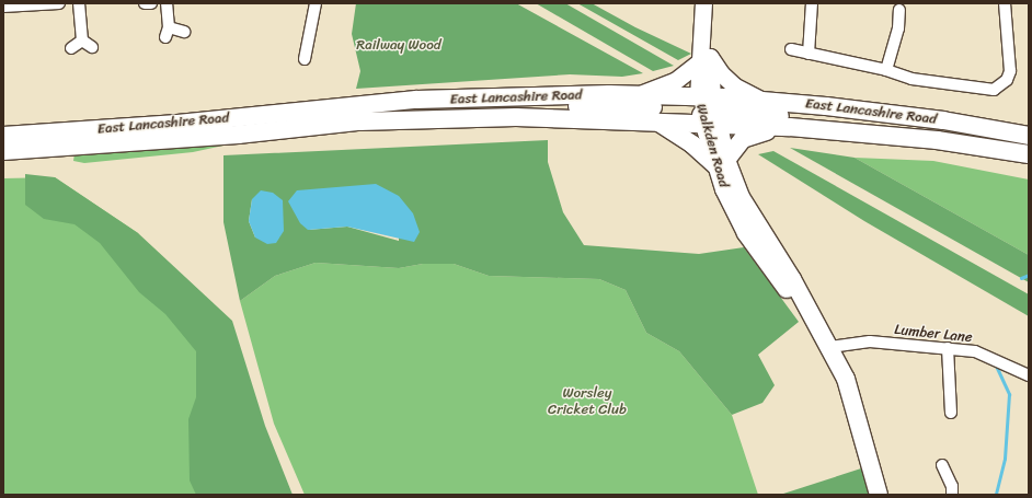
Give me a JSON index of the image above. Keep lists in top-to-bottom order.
{
  "streets": {
    "highway": ["East Lancashire Road", "Walkden Road"],
    "street": ["Lumber Lane"]
  },
  "crossings": [
    ["East Lancashire Road", "Walkden Road"],
    ["Walkden Road", "Lumber Lane"]
  ],
  "parks": ["Railway Wood", "Worsley Cricket Club"]
}
